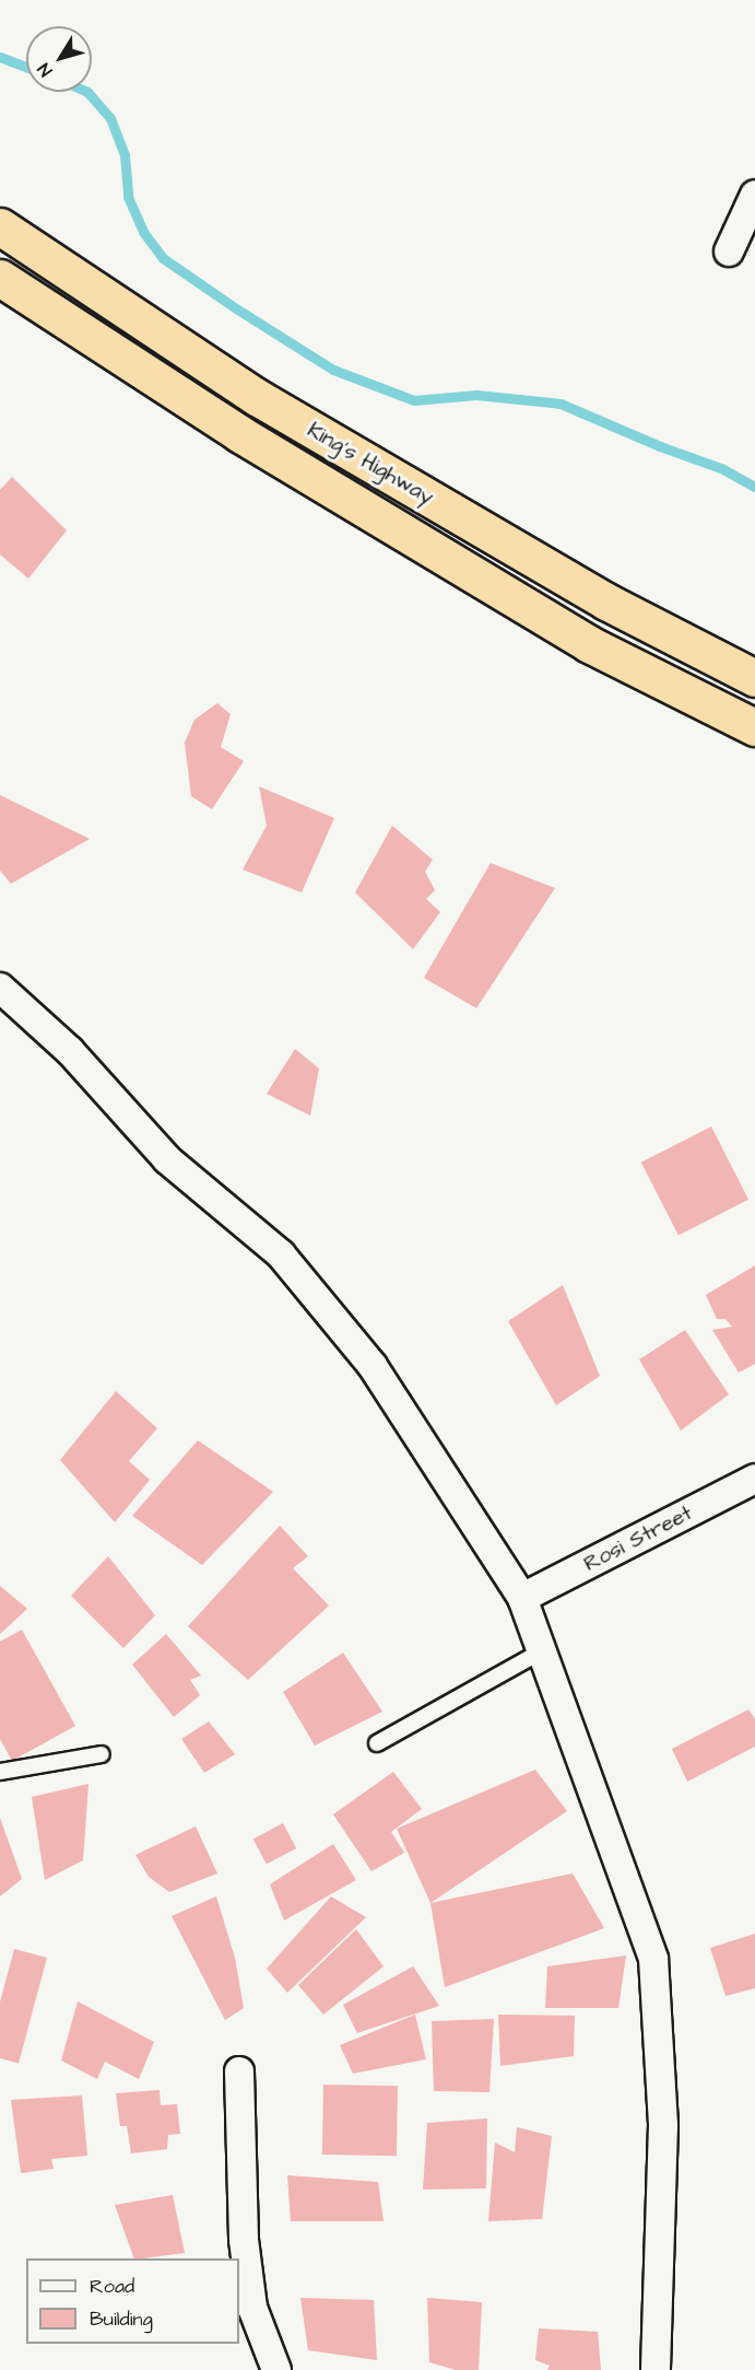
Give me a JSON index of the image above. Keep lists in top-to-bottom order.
{
  "streets": {
    "highway": ["King's Highway"],
    "street": ["Rosi Street"]
  },
  "legend": ["Road", "Building"],
  "north": "bottom left"
}
